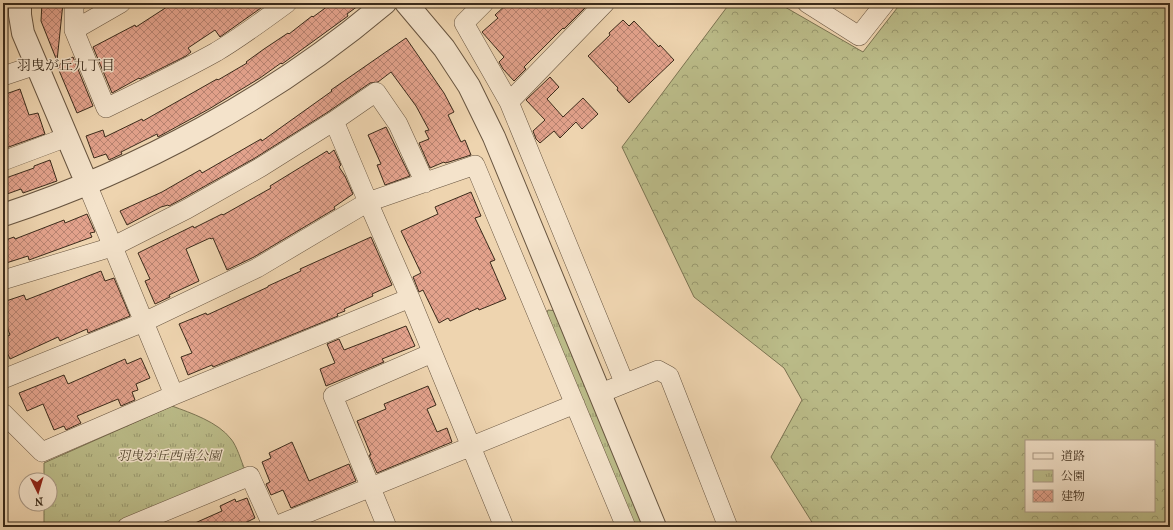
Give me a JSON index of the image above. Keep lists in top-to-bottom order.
{
  "districts": ["羽曳が丘九丁目"],
  "parks": ["羽曳が丘西南公園"],
  "legend": ["道路", "公園", "建物"],
  "north": "bottom"
}
